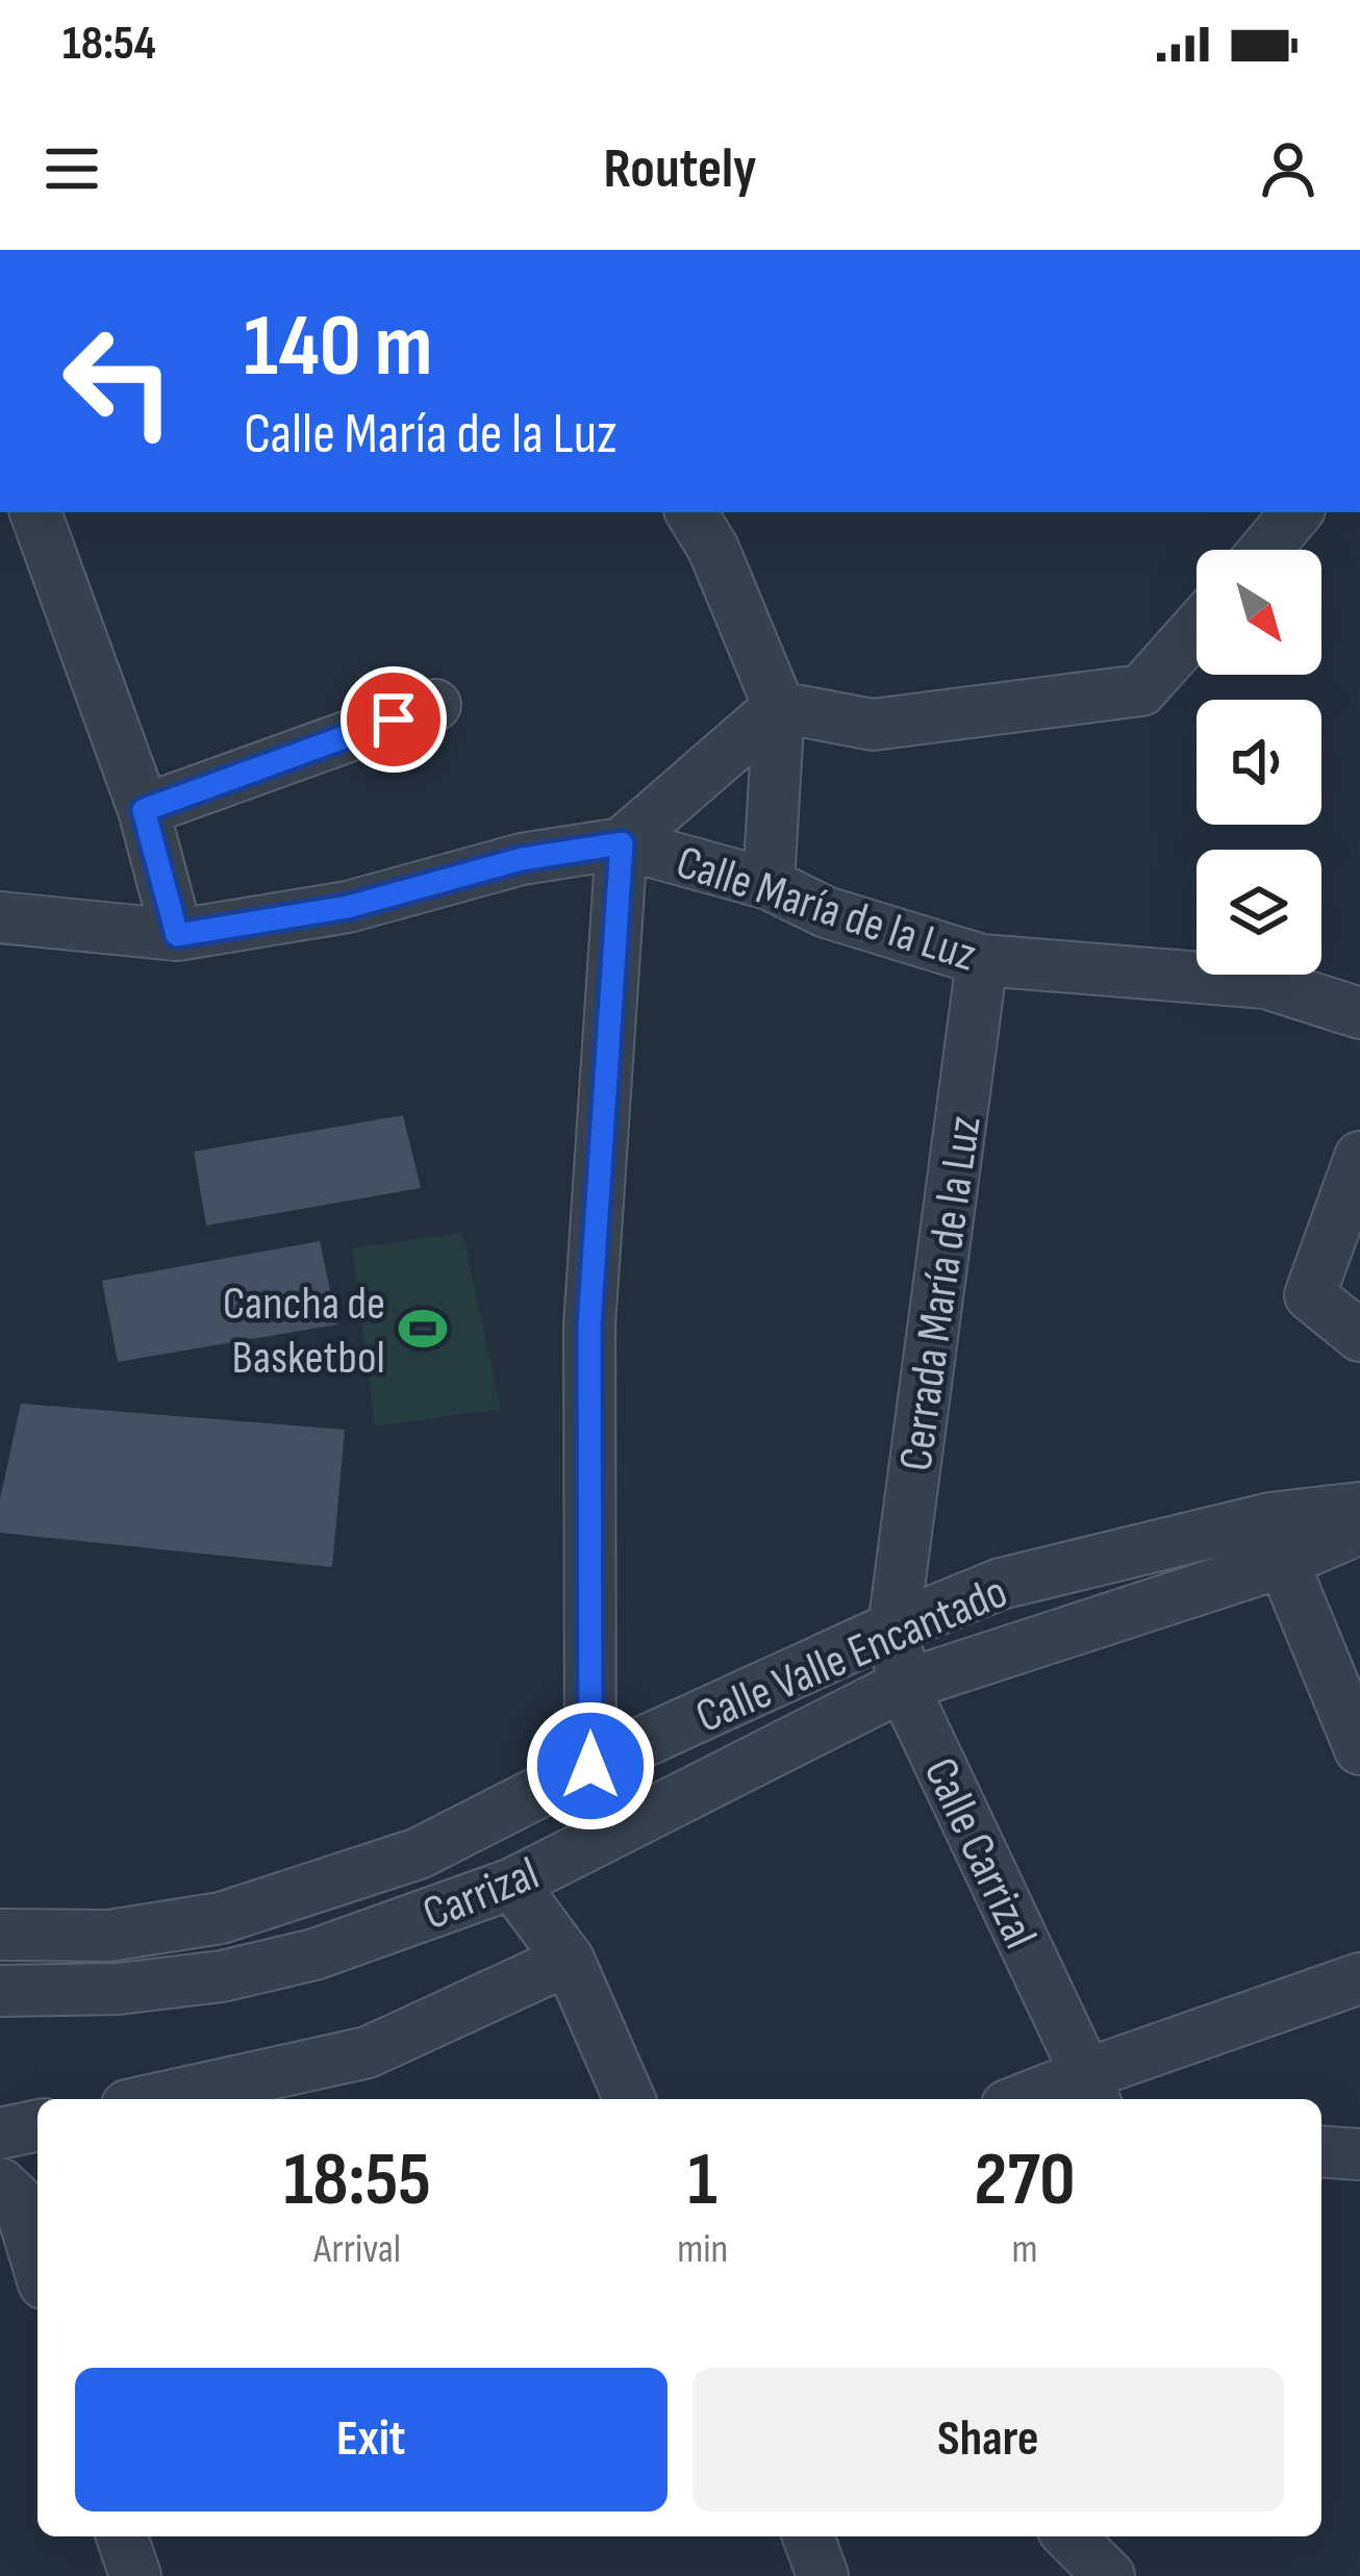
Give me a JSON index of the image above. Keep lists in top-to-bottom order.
{
  "streets": {
    "street": [
      "Calle María de la Luz",
      "Cerrada María de la Luz",
      "Calle Valle Encantado",
      "Calle Carrizal",
      "Carrizal"
    ]
  },
  "crossings": [
    ["Calle María de la Luz", "Cerrada María de la Luz"],
    ["Cerrada María de la Luz", "Calle Valle Encantado"],
    ["Cerrada María de la Luz", "Calle Carrizal"],
    ["Calle Valle Encantado", "Calle Carrizal"],
    ["Calle Valle Encantado", "Carrizal"],
    ["Calle Carrizal", "Carrizal"]
  ],
  "places": {
    "sports": ["Cancha de Basketbol"]
  },
  "north": "bottom right",
  "page": {
    "status": "18:54",
    "header": "Routely",
    "turn": ["140 m", "Calle María de la Luz"],
    "eta": [
      "18:55",
      "Arrival",
      "1",
      "min",
      "270",
      "m"
    ],
    "buttons": ["Exit", "Share"]
  }
}
